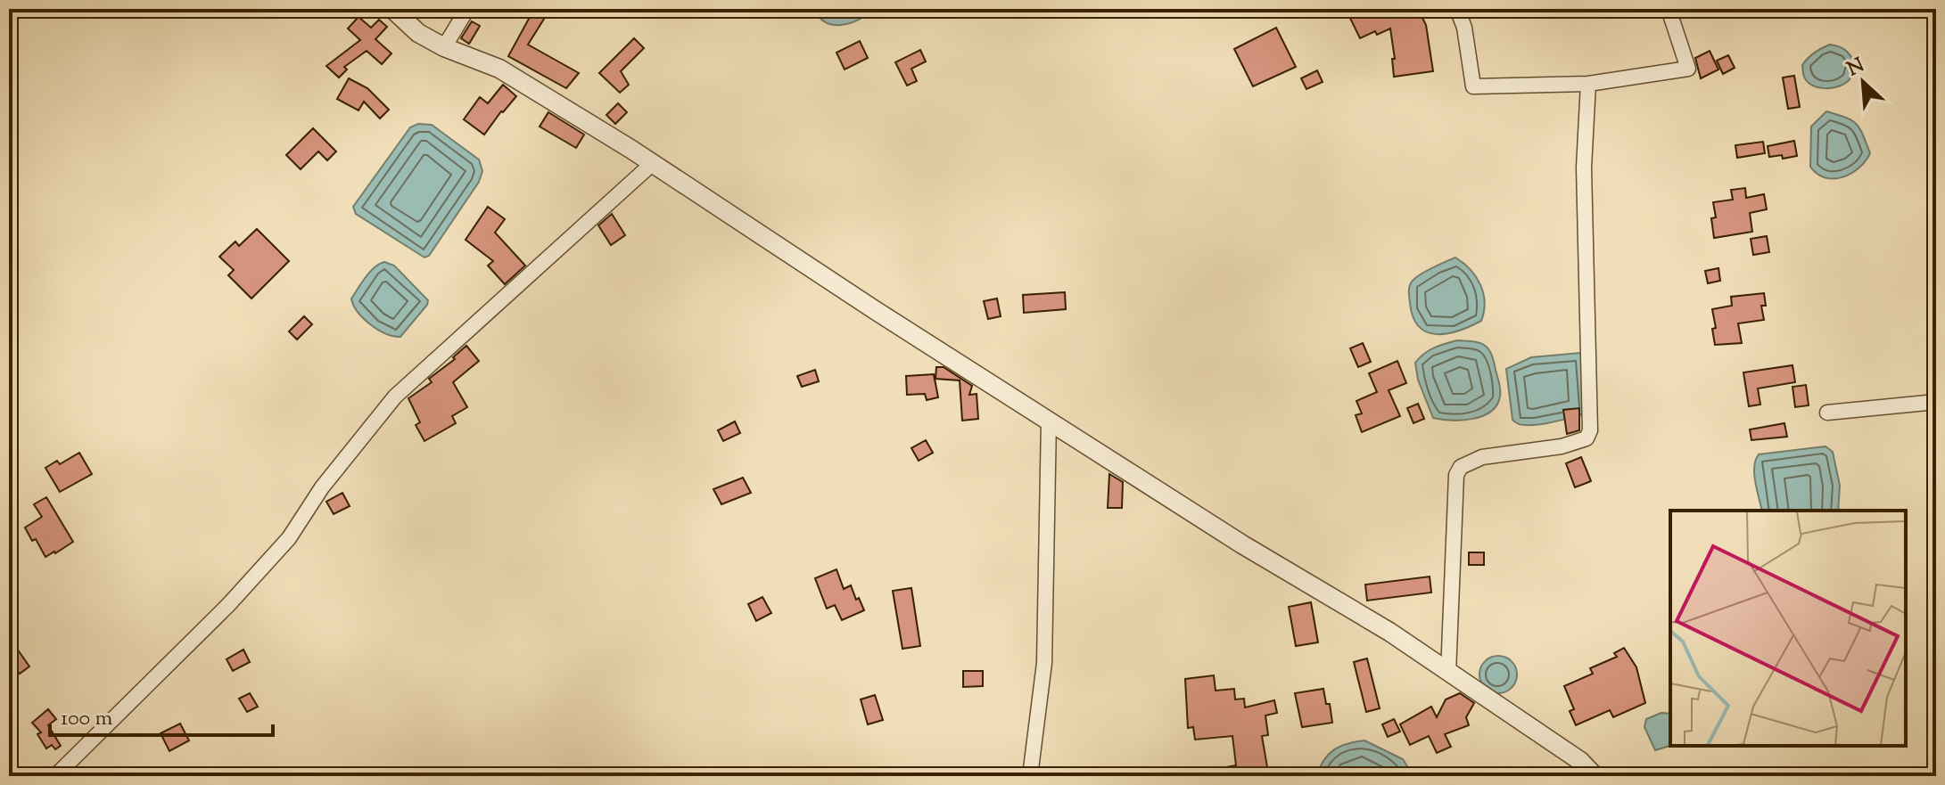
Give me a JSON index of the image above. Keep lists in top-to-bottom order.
{
  "scale_bar": "100 m",
  "north": "top left"
}
